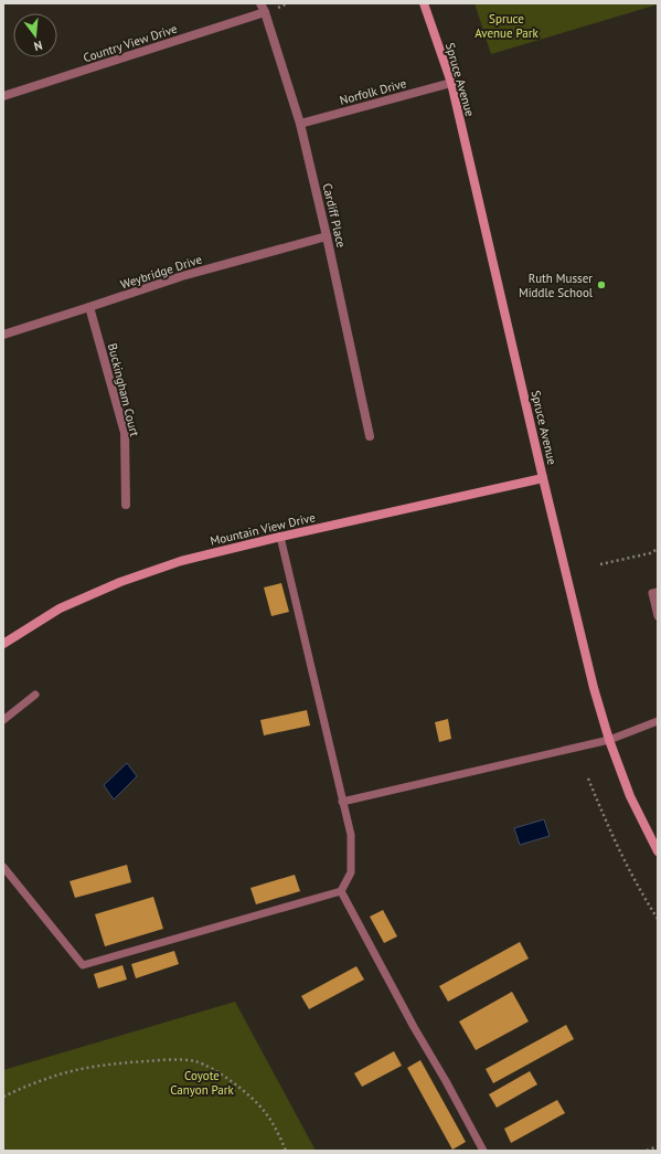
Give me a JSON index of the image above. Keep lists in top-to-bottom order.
{
  "streets": {
    "street": [
      "Country View Drive",
      "Spruce Avenue",
      "Norfolk Drive",
      "Cardiff Place",
      "Weybridge Drive",
      "Buckingham Court",
      "Mountain View Drive"
    ]
  },
  "crossings": [
    ["Country View Drive", "Cardiff Place"],
    ["Spruce Avenue", "Norfolk Drive"],
    ["Spruce Avenue", "Mountain View Drive"],
    ["Norfolk Drive", "Cardiff Place"],
    ["Cardiff Place", "Weybridge Drive"],
    ["Weybridge Drive", "Buckingham Court"]
  ],
  "parks": ["Spruce Avenue Park", "Coyote Canyon Park"],
  "places": ["Ruth Musser Middle School"],
  "north": "bottom"
}
